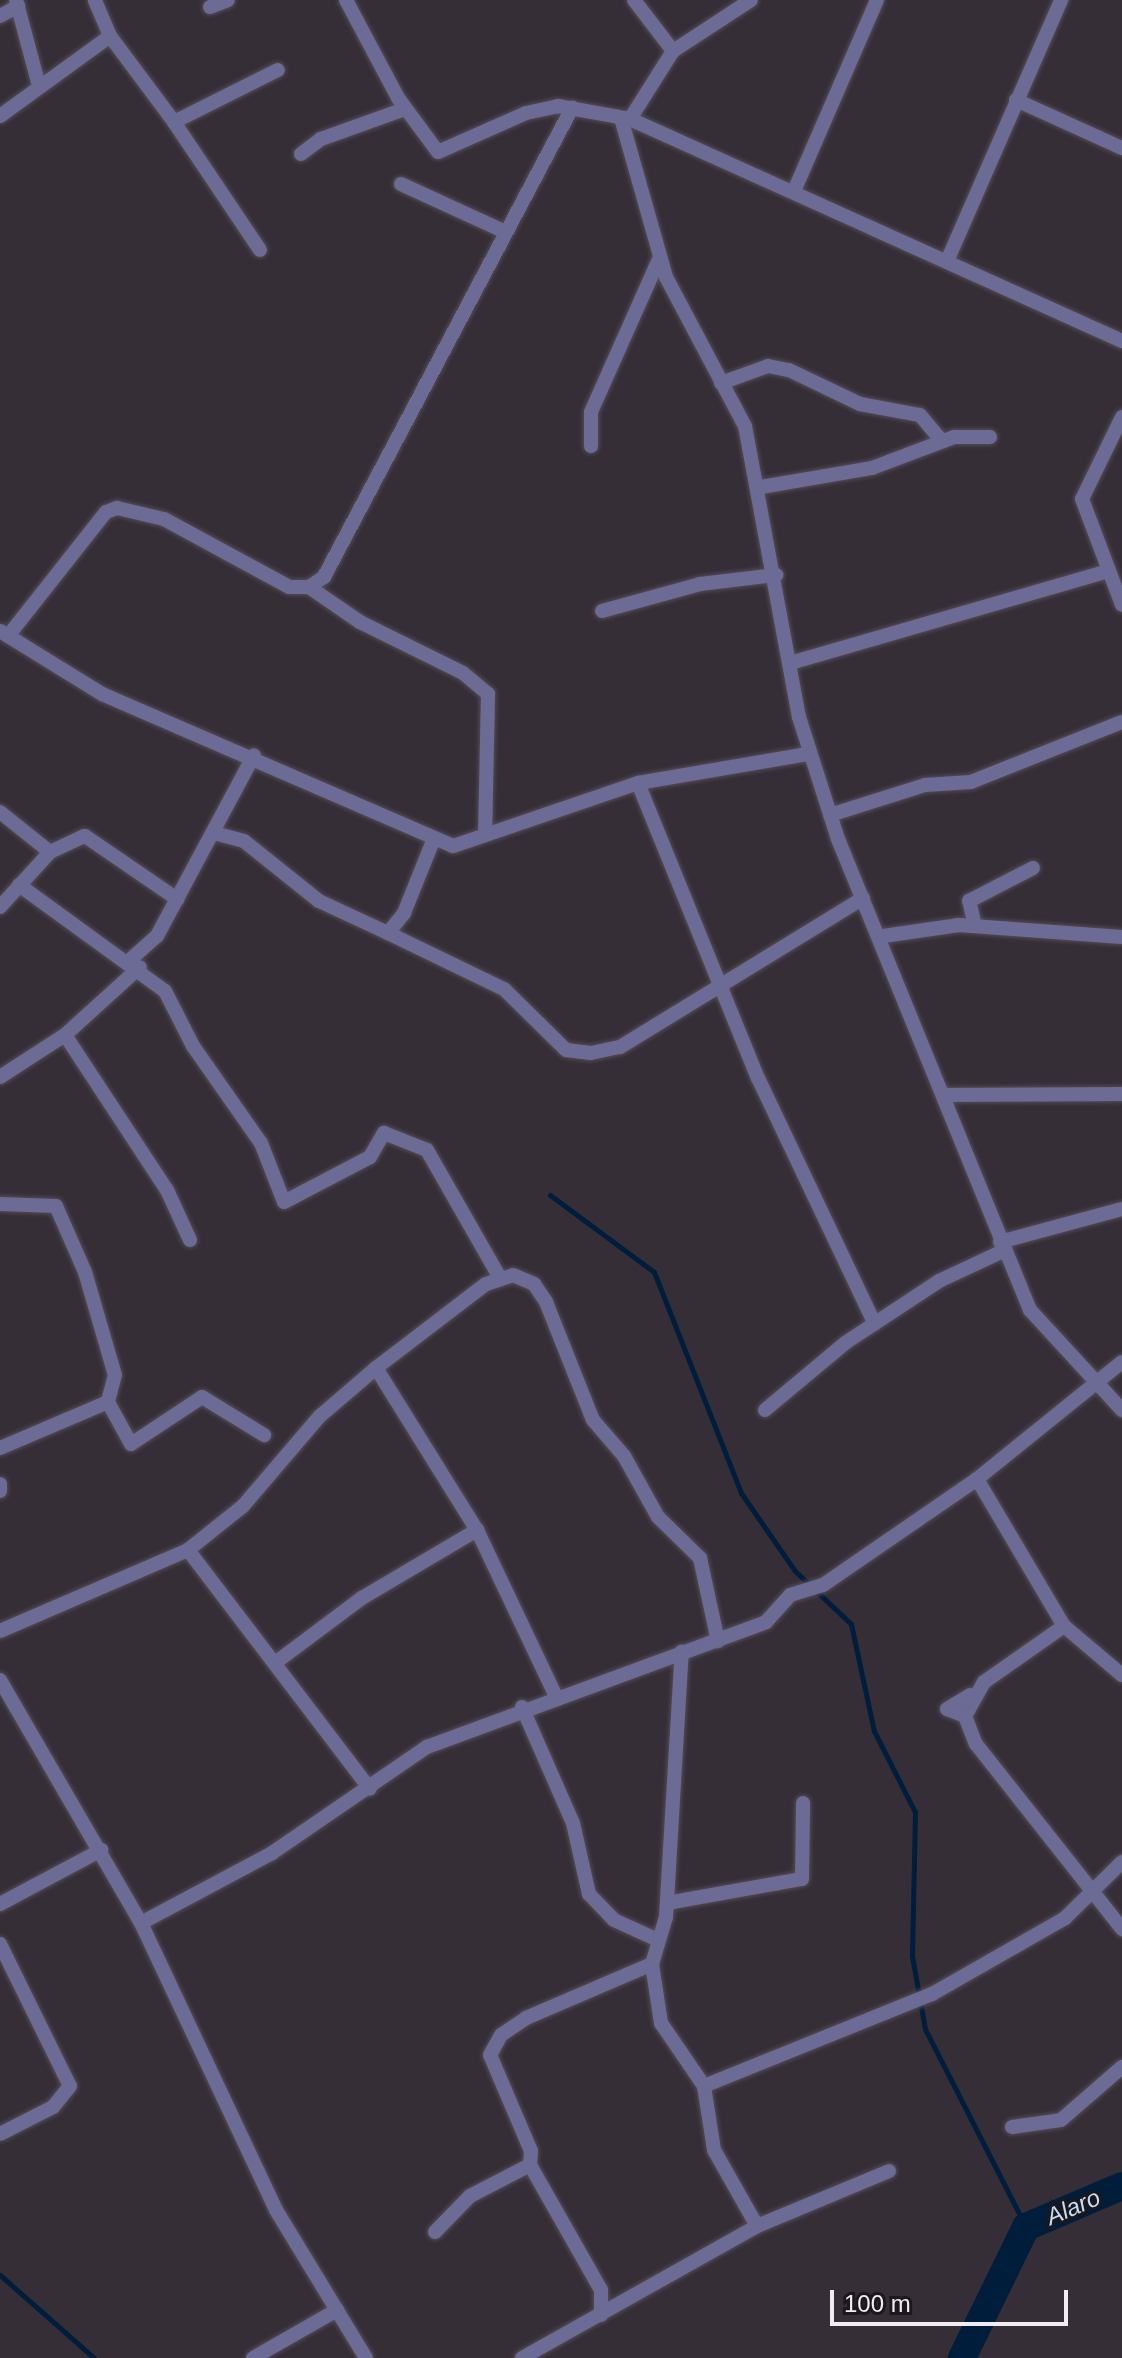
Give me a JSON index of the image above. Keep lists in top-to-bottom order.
{
  "water": ["Alaro"],
  "scale_bar": "100 m"
}
